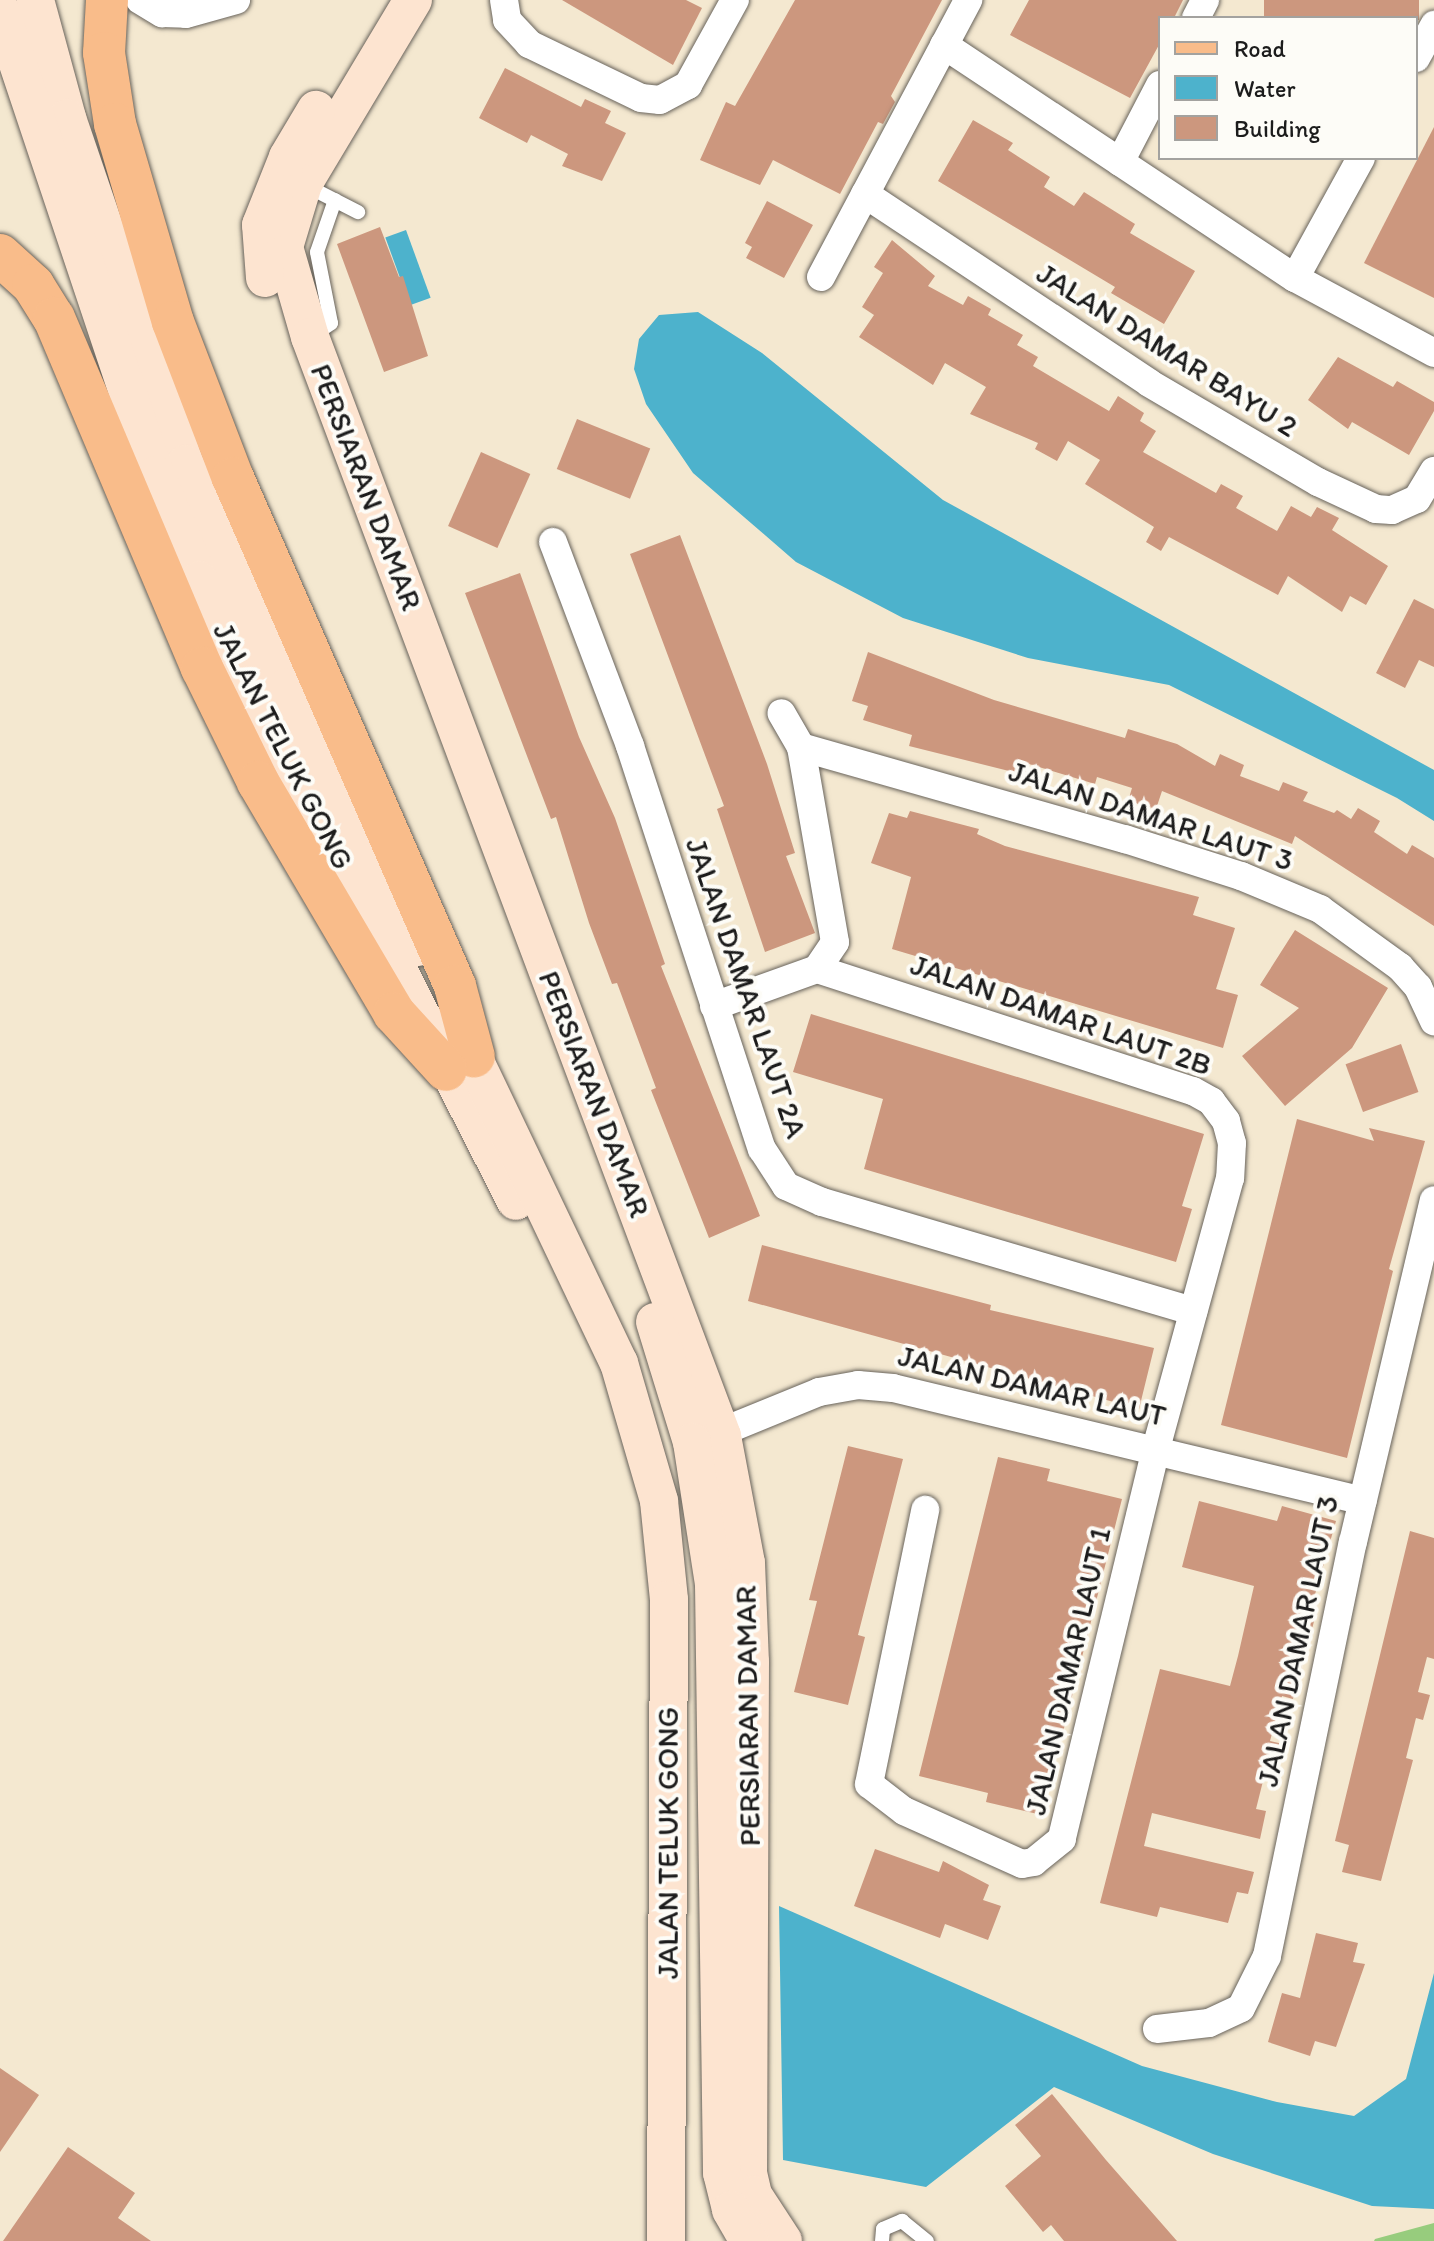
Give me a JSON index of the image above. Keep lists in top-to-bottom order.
{
  "streets": {
    "street": [
      "JALAN DAMAR BAYU 2",
      "PERSIARAN DAMAR",
      "JALAN TELUK GONG",
      "JALAN DAMAR LAUT 3",
      "JALAN DAMAR LAUT 2A",
      "JALAN DAMAR LAUT 2B",
      "JALAN DAMAR LAUT",
      "JALAN DAMAR LAUT 1"
    ]
  },
  "crossings": [
    ["PERSIARAN DAMAR", "JALAN DAMAR LAUT"],
    ["JALAN DAMAR LAUT 3", "JALAN DAMAR LAUT"],
    ["JALAN DAMAR LAUT 2A", "JALAN DAMAR LAUT 2B"],
    ["JALAN DAMAR LAUT 2B", "JALAN DAMAR LAUT"],
    ["JALAN DAMAR LAUT 2B", "JALAN DAMAR LAUT 1"],
    ["JALAN DAMAR LAUT", "JALAN DAMAR LAUT 1"]
  ],
  "legend": ["Road", "Water", "Building"]
}
